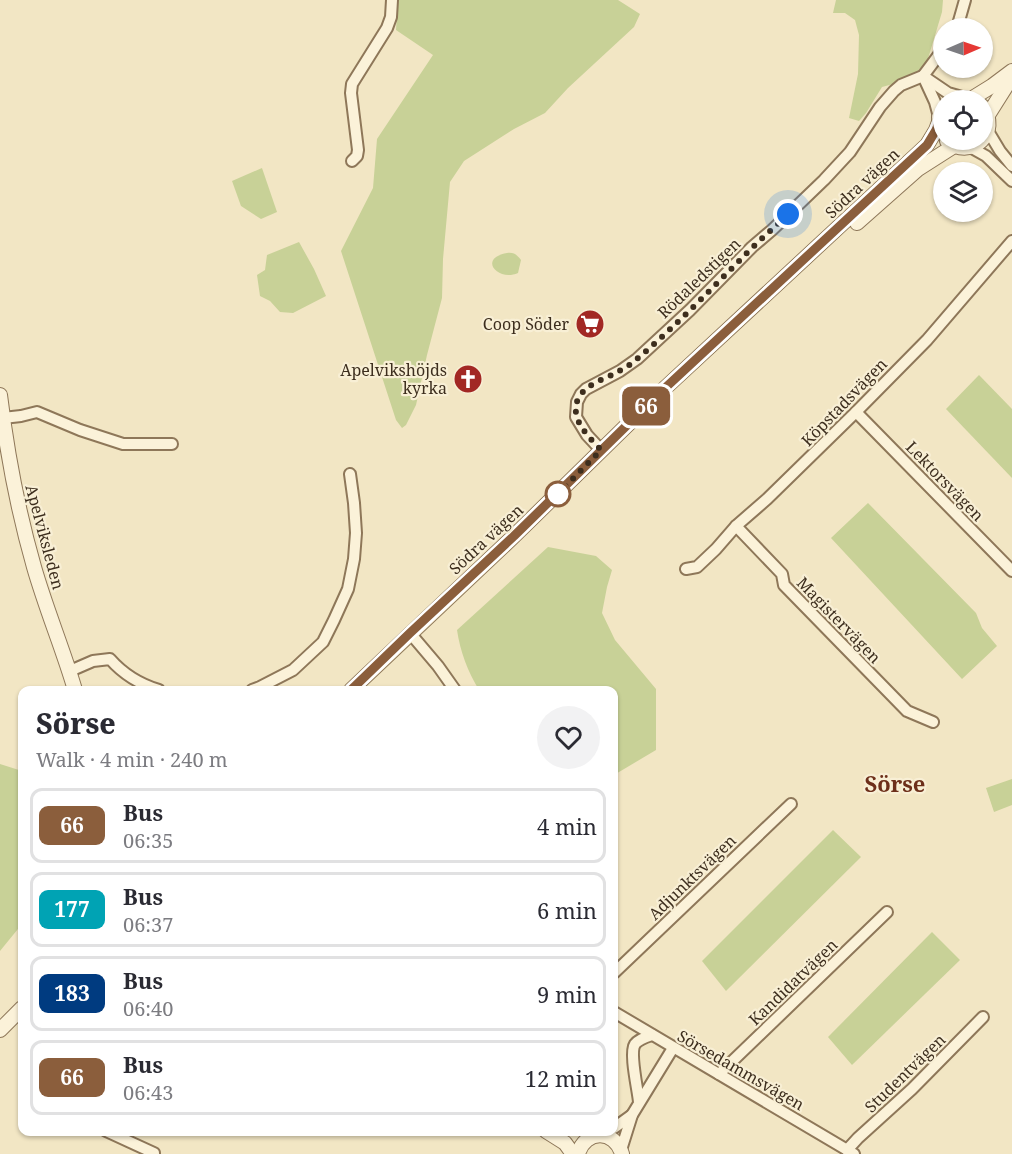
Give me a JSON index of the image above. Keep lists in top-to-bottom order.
{
  "streets": {
    "street": [
      "Södra vägen",
      "Rödaledstigen",
      "Köpstadsvägen",
      "Lektorsvägen",
      "Apelviksleden",
      "Magistervägen",
      "Adjunktsvägen",
      "Kandidatvägen",
      "Sörsedammsvägen",
      "Studentvägen"
    ]
  },
  "crossings": [
    ["Södra vägen", "Rödaledstigen"],
    ["Köpstadsvägen", "Lektorsvägen"],
    ["Köpstadsvägen", "Magistervägen"],
    ["Kandidatvägen", "Sörsedammsvägen"],
    ["Sörsedammsvägen", "Studentvägen"]
  ],
  "districts": ["Sörse"],
  "places": {
    "supermarket": ["Coop Söder"],
    "church": ["Apelvikshöjds kyrka"]
  },
  "lines": ["bus line 66"],
  "north": "right",
  "page": {
    "on_map": "66",
    "heading": ["Sörse", "Walk · 4 min · 240 m"],
    "list": [
      {
        "mark": "66",
        "name": "Bus",
        "note": "06:35",
        "value": "4 min"
      },
      {
        "mark": "177",
        "name": "Bus",
        "note": "06:37",
        "value": "6 min"
      },
      {
        "mark": "183",
        "name": "Bus",
        "note": "06:40",
        "value": "9 min"
      },
      {
        "mark": "66",
        "name": "Bus",
        "note": "06:43",
        "value": "12 min"
      }
    ]
  }
}
